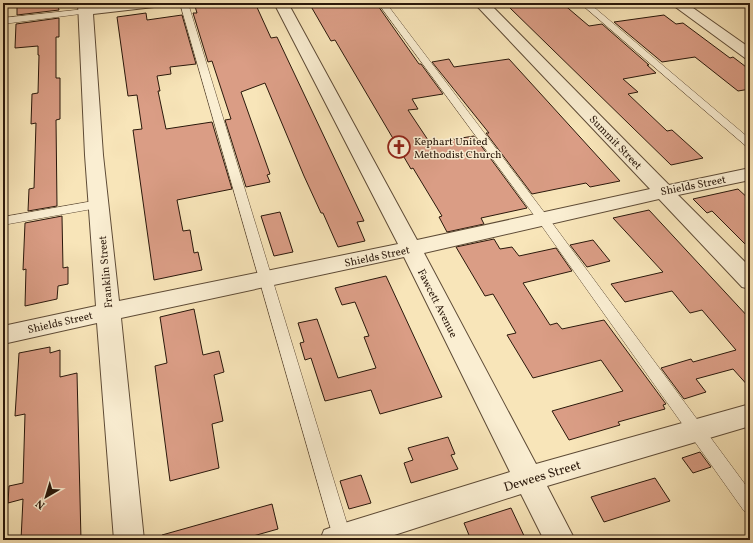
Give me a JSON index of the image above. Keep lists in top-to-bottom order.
{
  "streets": {
    "street": [
      "Summit Street",
      "Shields Street",
      "Franklin Street",
      "Fawcett Avenue",
      "Dewees Street"
    ]
  },
  "crossings": [
    ["Summit Street", "Shields Street"],
    ["Shields Street", "Franklin Street"],
    ["Shields Street", "Fawcett Avenue"],
    ["Fawcett Avenue", "Dewees Street"]
  ],
  "places": {
    "church": ["Kephart United Methodist Church"]
  },
  "north": "bottom left"
}
